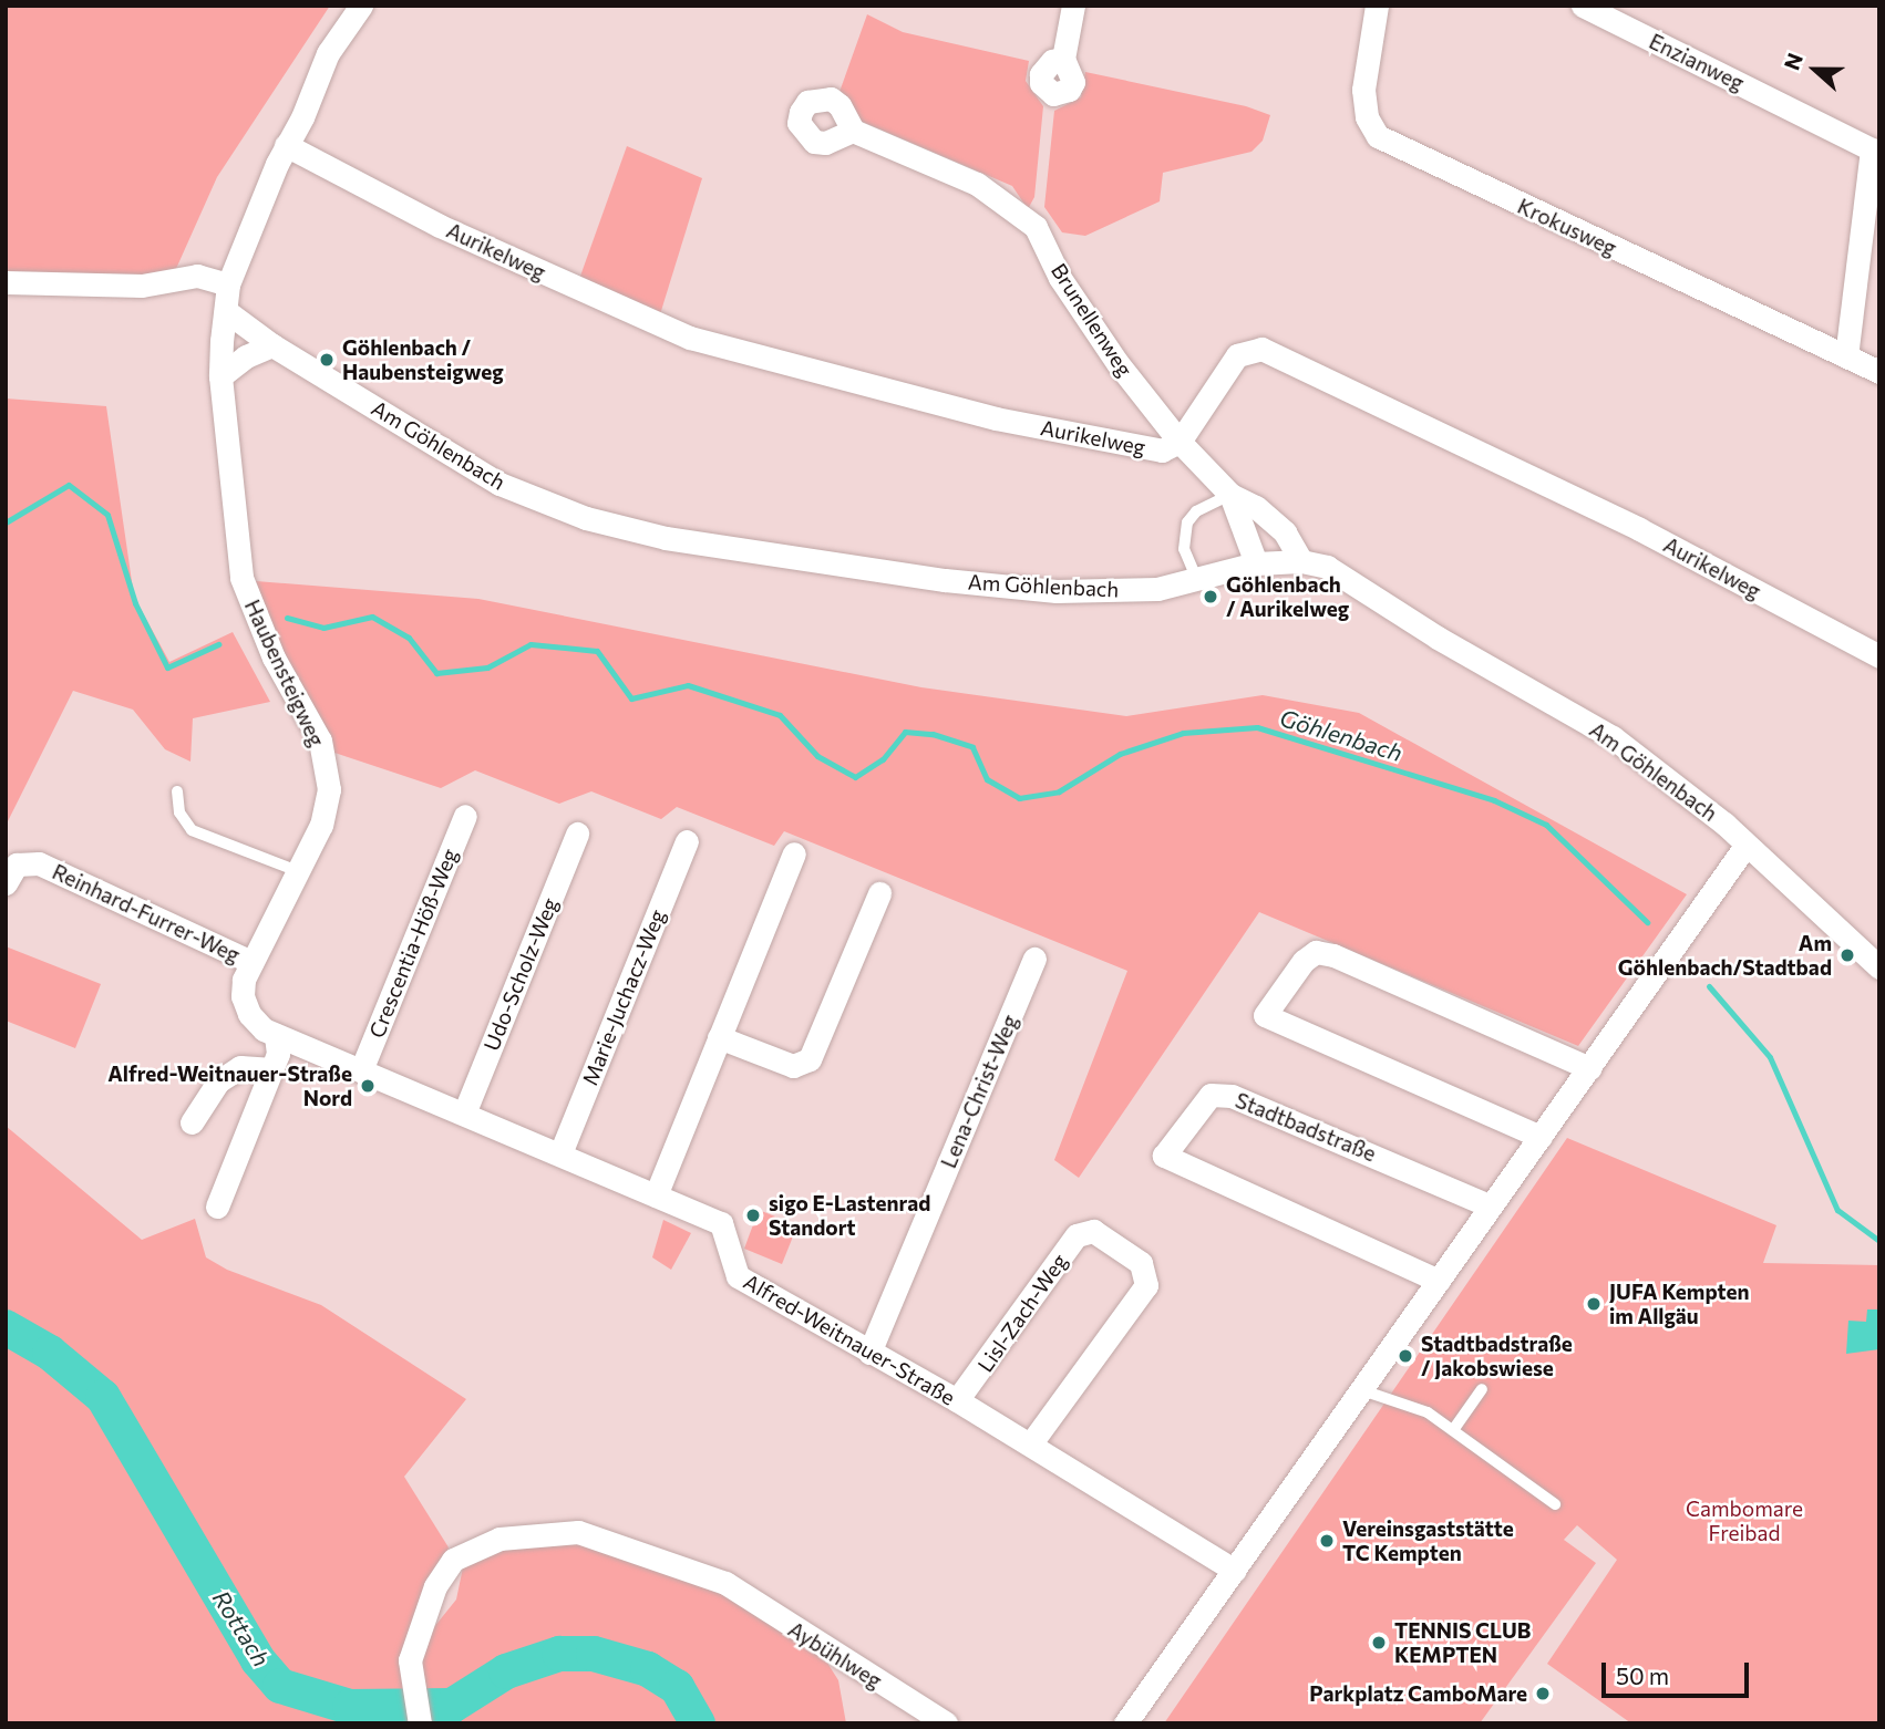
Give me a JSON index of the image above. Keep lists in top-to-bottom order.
{
  "streets": {
    "street": [
      "Enzianweg",
      "Krokusweg",
      "Aurikelweg",
      "Brunellenweg",
      "Am Göhlenbach",
      "Haubensteigweg",
      "Reinhard-Furrer-Weg",
      "Crescentia-Höß-Weg",
      "Udo-Scholz-Weg",
      "Marie-Juchacz-Weg",
      "Lena-Christ-Weg",
      "Stadtbadstraße",
      "Lisl-Zach-Weg",
      "Alfred-Weitnauer-Straße",
      "Aybühlweg"
    ]
  },
  "crossings": [
    ["Enzianweg", "Krokusweg"],
    ["Aurikelweg", "Brunellenweg"],
    ["Aurikelweg", "Haubensteigweg"],
    ["Brunellenweg", "Am Göhlenbach"],
    ["Am Göhlenbach", "Haubensteigweg"],
    ["Haubensteigweg", "Reinhard-Furrer-Weg"],
    ["Haubensteigweg", "Alfred-Weitnauer-Straße"],
    ["Crescentia-Höß-Weg", "Alfred-Weitnauer-Straße"],
    ["Udo-Scholz-Weg", "Alfred-Weitnauer-Straße"],
    ["Marie-Juchacz-Weg", "Alfred-Weitnauer-Straße"],
    ["Lena-Christ-Weg", "Alfred-Weitnauer-Straße"],
    ["Lisl-Zach-Weg", "Alfred-Weitnauer-Straße"]
  ],
  "water": ["Göhlenbach", "Rottach"],
  "parks": ["Cambomare Freibad"],
  "places": [
    "Göhlenbach / Haubensteigweg",
    "Göhlenbach / Aurikelweg",
    "Am Göhlenbach/Stadtbad",
    "Alfred-Weitnauer-Straße Nord",
    "sigo E-Lastenrad Standort",
    "JUFA Kempten im Allgäu",
    "Stadtbadstraße / Jakobswiese",
    "Vereinsgaststätte TC Kempten",
    "TENNIS CLUB KEMPTEN",
    "Parkplatz CamboMare"
  ],
  "scale_bar": "50 m",
  "north": "left"
}
